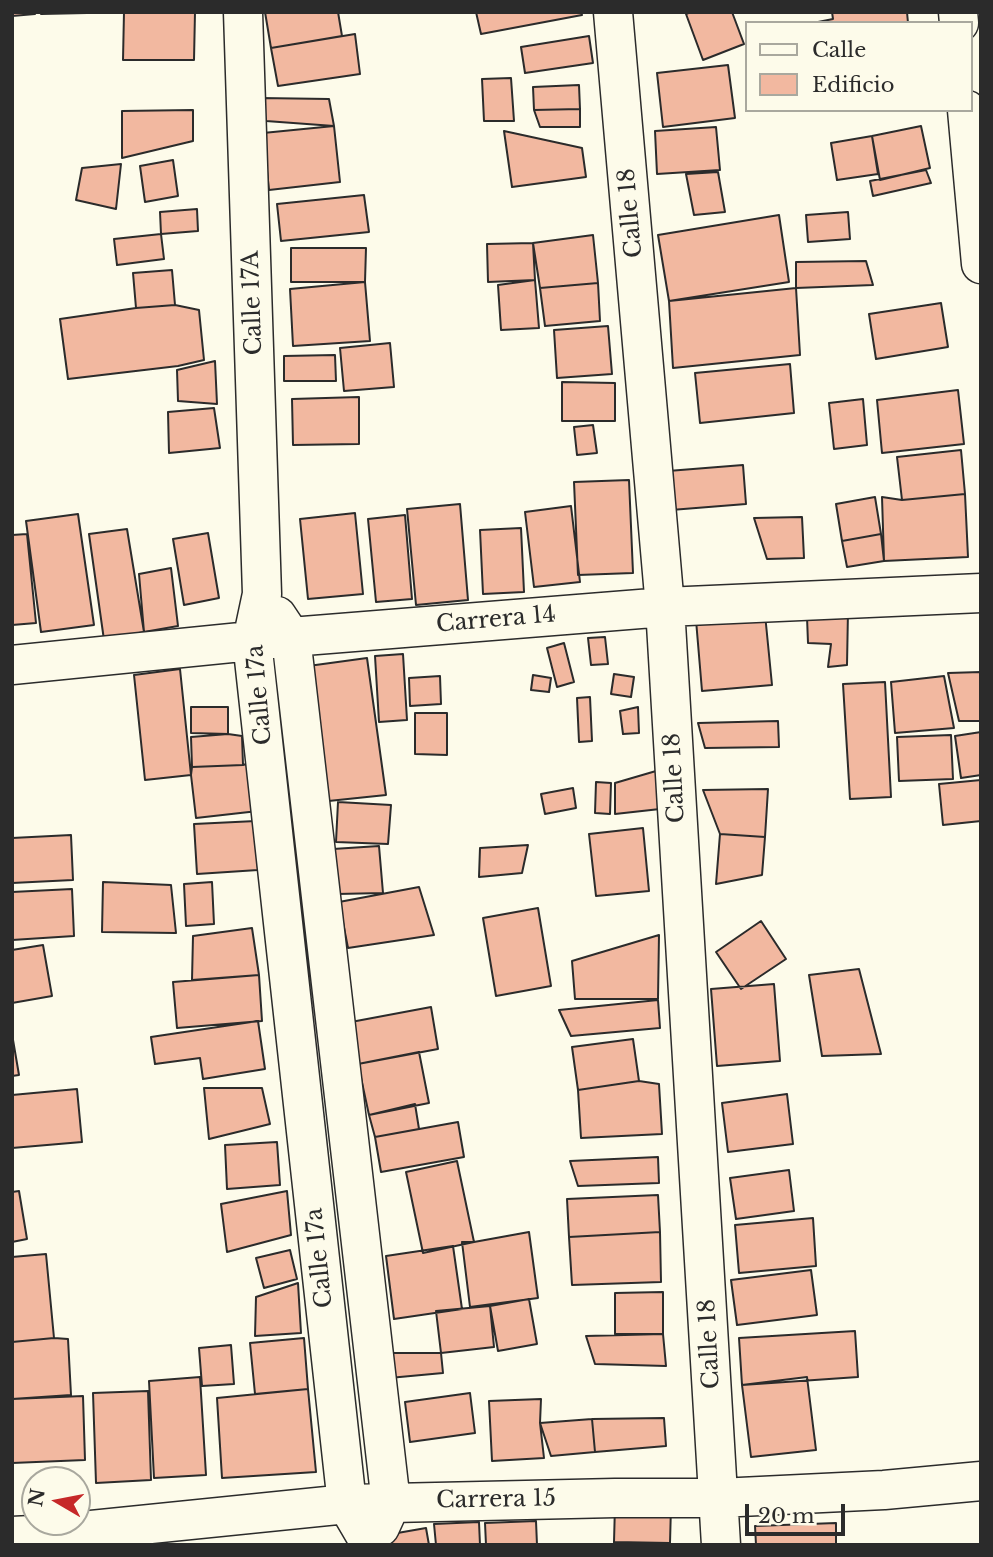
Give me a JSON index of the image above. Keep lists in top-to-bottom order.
{
  "streets": {
    "street": [
      "Calle 18",
      "Calle 17A",
      "Carrera 14",
      "Calle 17a",
      "Carrera 15"
    ]
  },
  "crossings": [
    ["Calle 18", "Carrera 14"],
    ["Calle 18", "Carrera 15"],
    ["Calle 17A", "Calle 17a"],
    ["Carrera 14", "Calle 17a"],
    ["Calle 17a", "Carrera 15"]
  ],
  "legend": ["Calle", "Edificio"],
  "scale_bar": "20 m",
  "north": "left"
}
